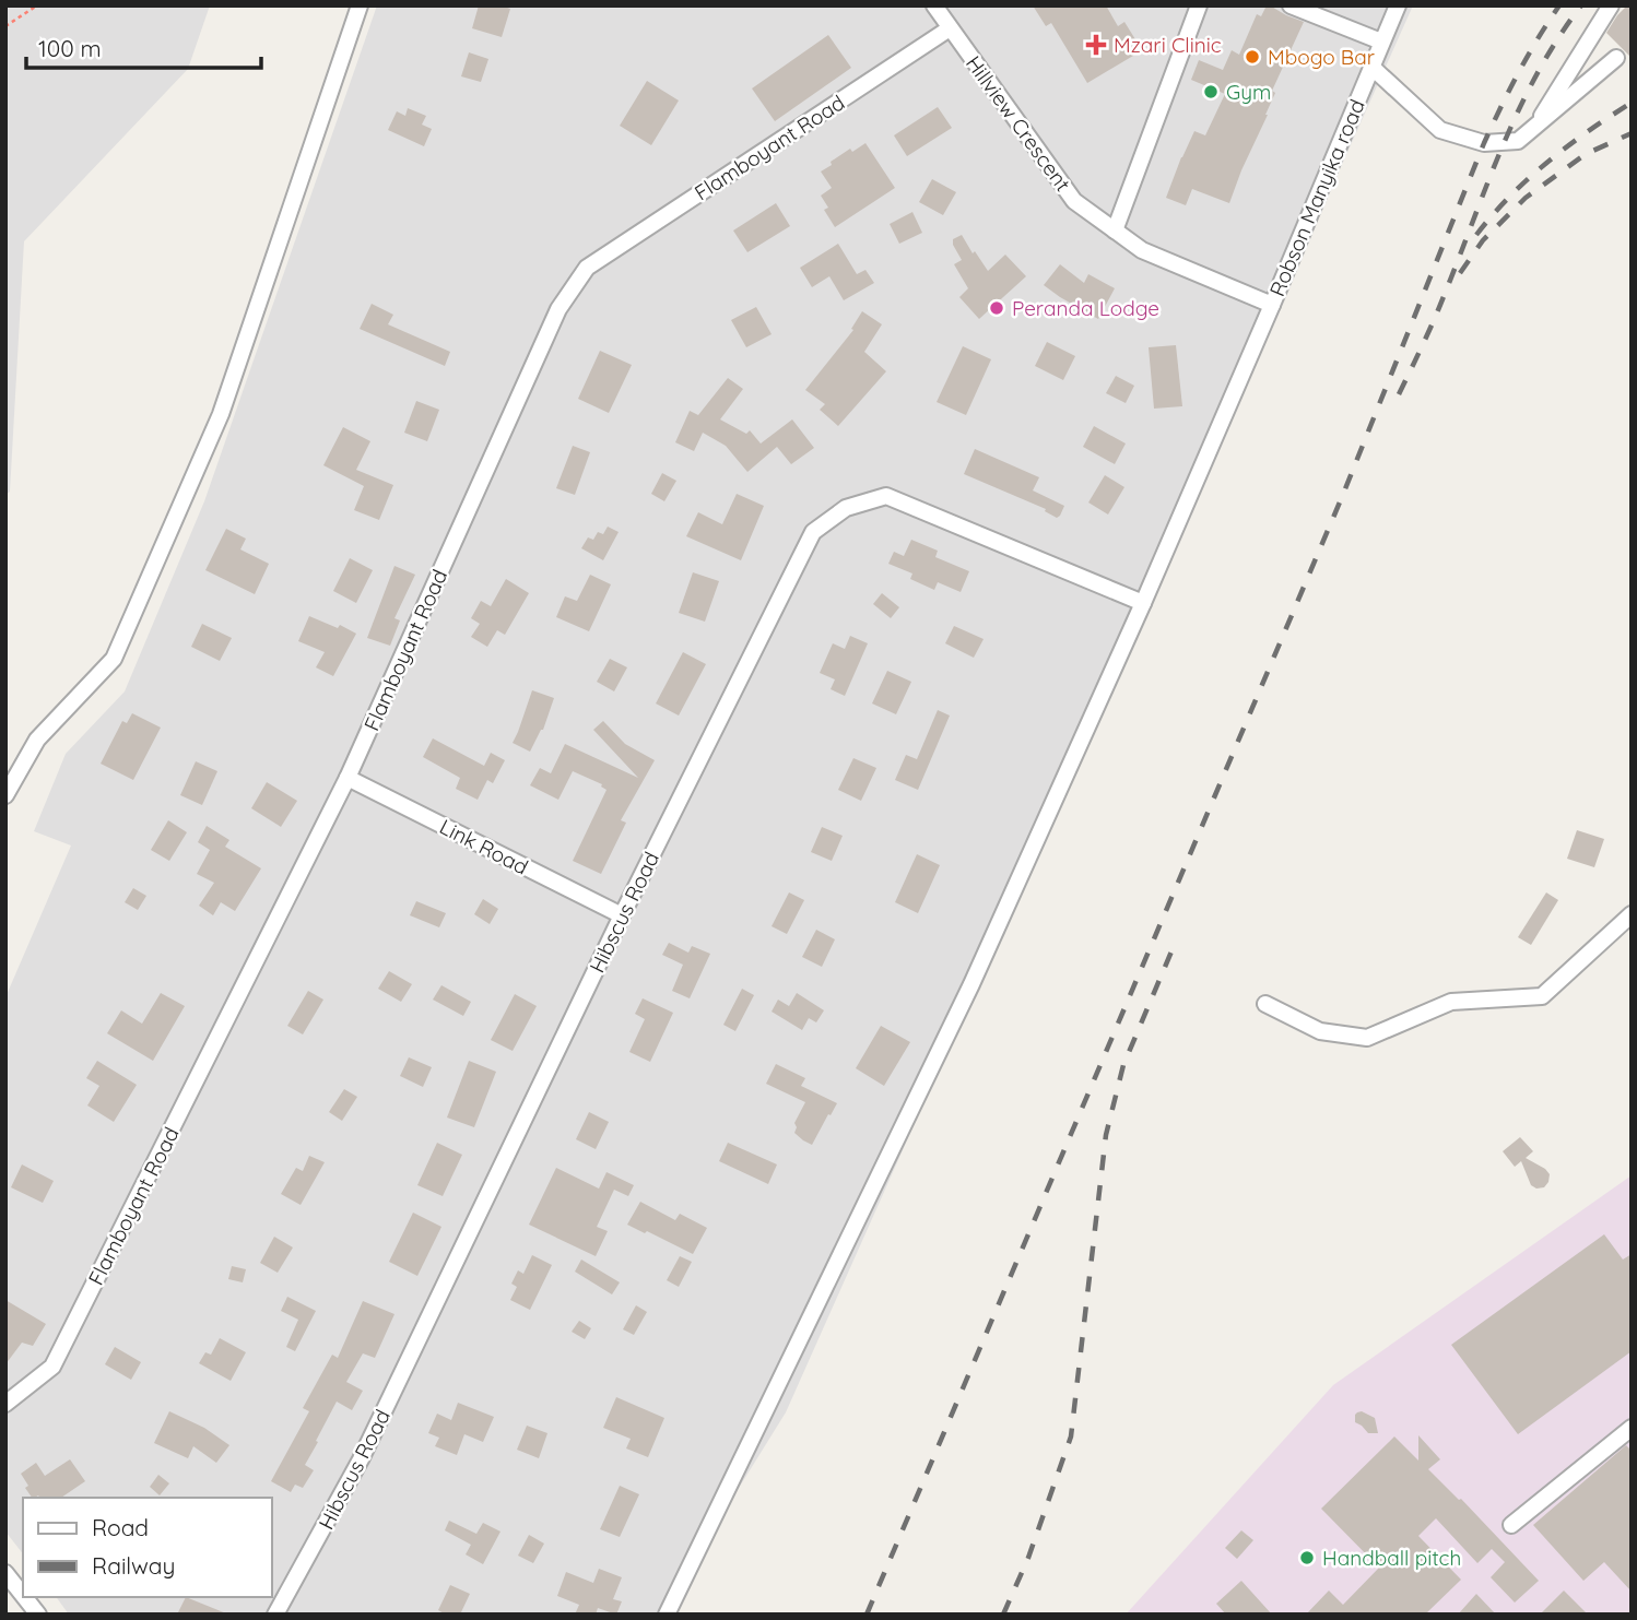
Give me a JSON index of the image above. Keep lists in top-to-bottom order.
{
  "streets": {
    "street": [
      "Hillview Crescent",
      "Flamboyant Road",
      "Robson Manyika road",
      "Link Road",
      "Hibscus Road"
    ]
  },
  "crossings": [
    ["Hillview Crescent", "Flamboyant Road"],
    ["Hillview Crescent", "Robson Manyika road"],
    ["Flamboyant Road", "Link Road"],
    ["Robson Manyika road", "Hibscus Road"],
    ["Link Road", "Hibscus Road"]
  ],
  "places": {
    "health": ["Mzari Clinic"],
    "other": [
      "Mbogo Bar",
      "Gym",
      "Peranda Lodge",
      "Handball pitch"
    ]
  },
  "legend": ["Road", "Railway"],
  "scale_bar": "100 m"
}
